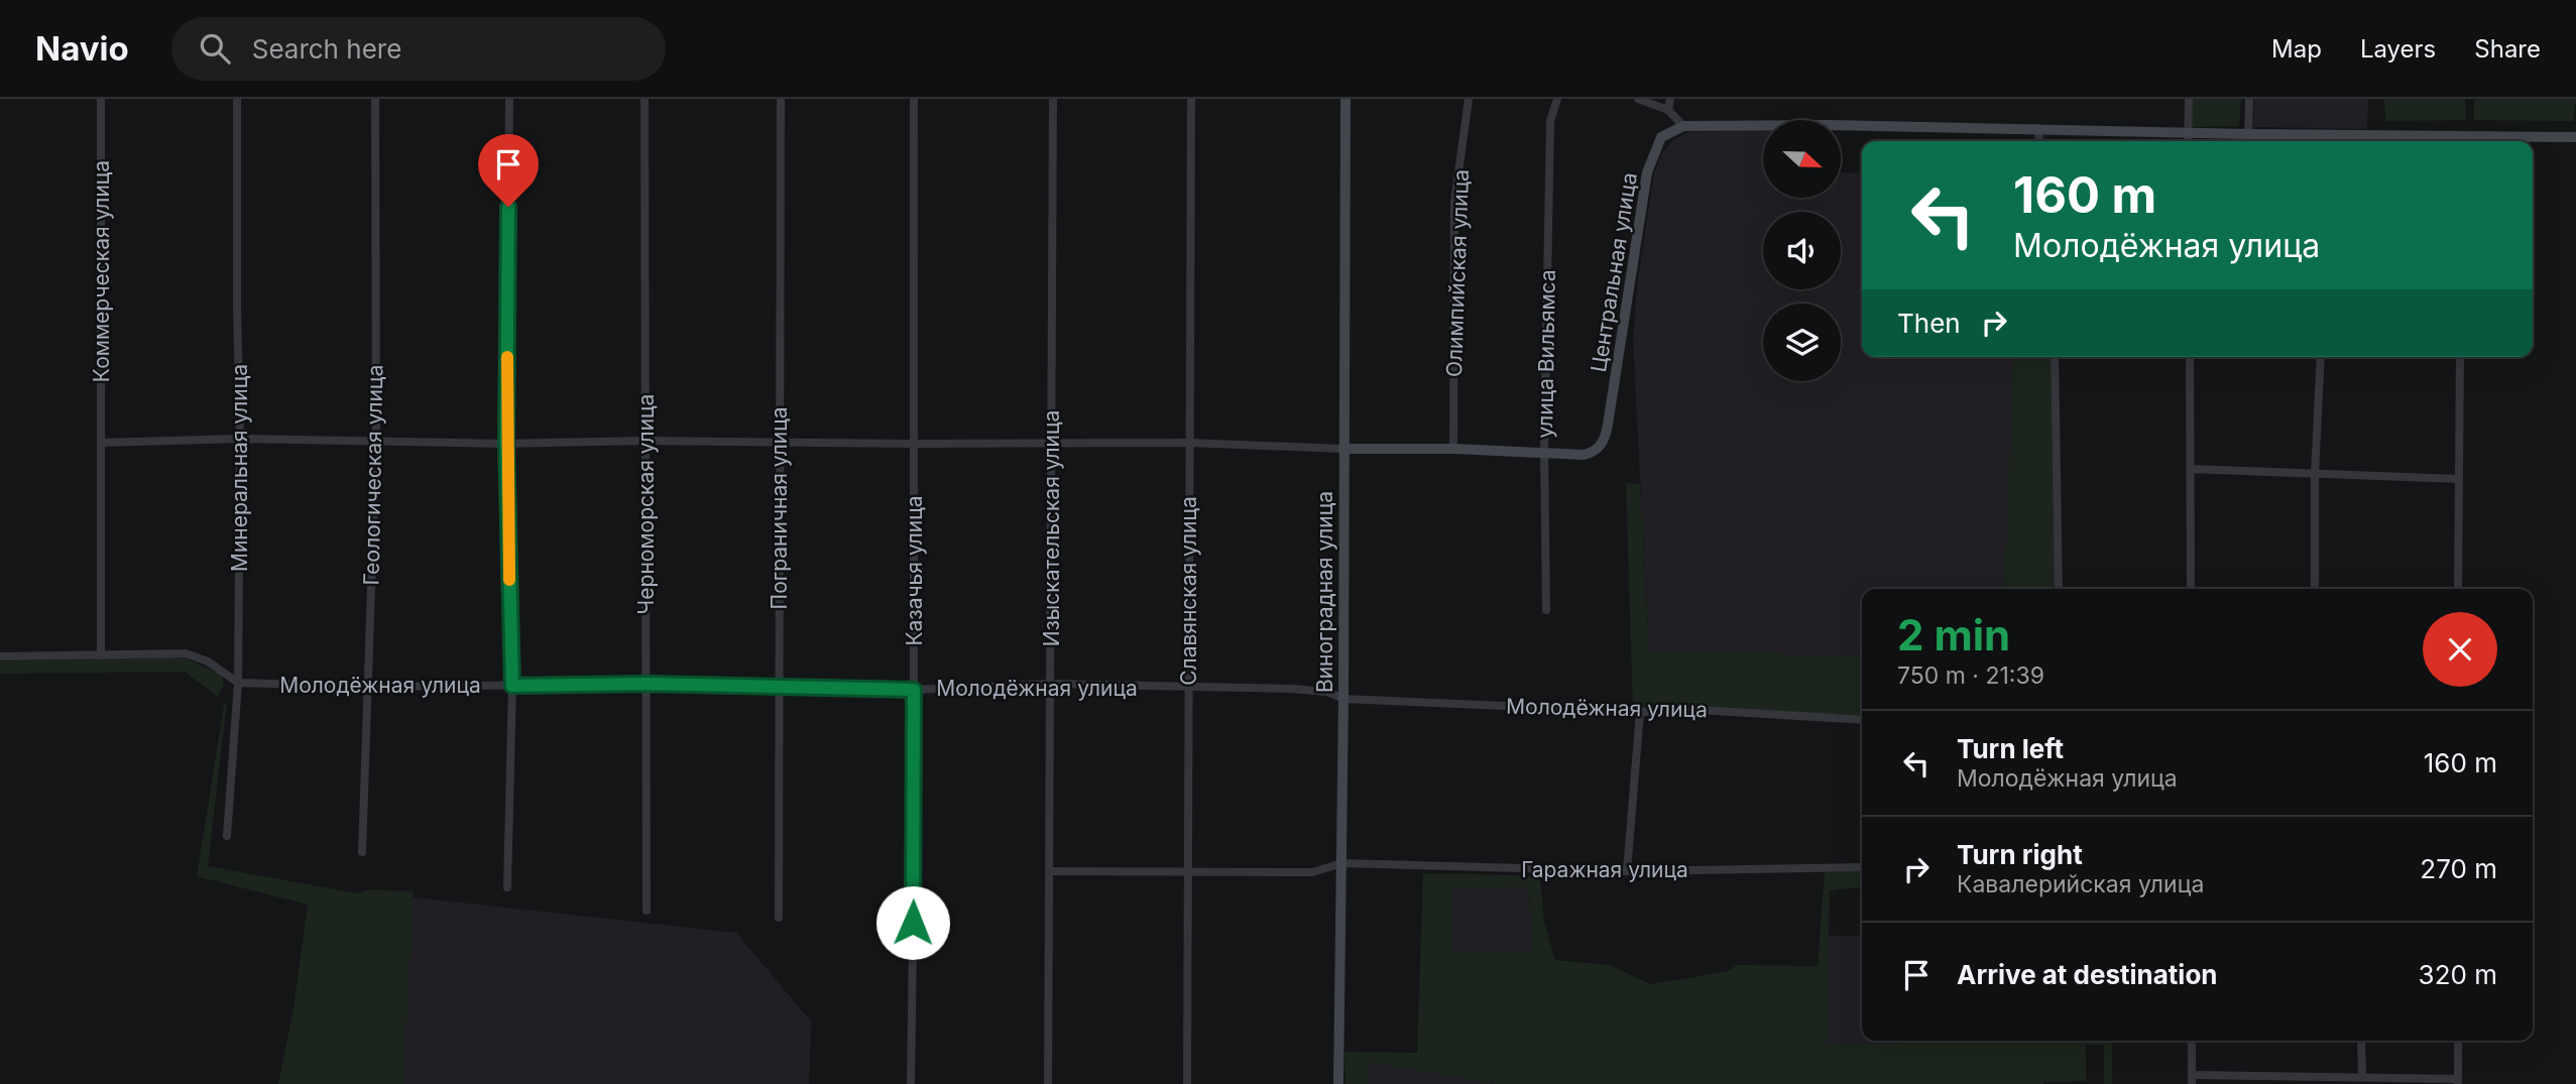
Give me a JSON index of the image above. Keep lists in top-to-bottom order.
{
  "streets": {
    "street": [
      "Коммерческая улица",
      "Центральная улица",
      "Олимпийская улица",
      "улица Вильямса",
      "Минеральная улица",
      "Геологическая улица",
      "Черноморская улица",
      "Пограничная улица",
      "Изыскательская улица",
      "Казачья улица",
      "Славянская улица",
      "Виноградная улица",
      "Молодёжная улица",
      "Гаражная улица"
    ]
  },
  "crossings": [
    ["Центральная улица", "Олимпийская улица"],
    ["Центральная улица", "улица Вильямса"],
    ["Центральная улица", "Виноградная улица"],
    ["Минеральная улица", "Молодёжная улица"],
    ["Геологическая улица", "Молодёжная улица"],
    ["Черноморская улица", "Молодёжная улица"],
    ["Пограничная улица", "Молодёжная улица"],
    ["Изыскательская улица", "Молодёжная улица"],
    ["Изыскательская улица", "Гаражная улица"],
    ["Казачья улица", "Молодёжная улица"],
    ["Славянская улица", "Молодёжная улица"],
    ["Славянская улица", "Гаражная улица"],
    ["Виноградная улица", "Молодёжная улица"],
    ["Виноградная улица", "Гаражная улица"]
  ],
  "north": "right",
  "page": {
    "header": "Navio",
    "search": "Search here",
    "nav": ["Map", "Layers", "Share"],
    "turn": ["160 m", "Молодёжная улица"],
    "then": "Then",
    "heading": ["2 min", "750 m · 21:39"],
    "list": [
      {
        "name": "Turn left",
        "note": "Молодёжная улица",
        "value": "160 m"
      },
      {
        "name": "Turn right",
        "note": "Кавалерийская улица",
        "value": "270 m"
      },
      {
        "name": "Arrive at destination",
        "value": "320 m"
      }
    ]
  }
}
